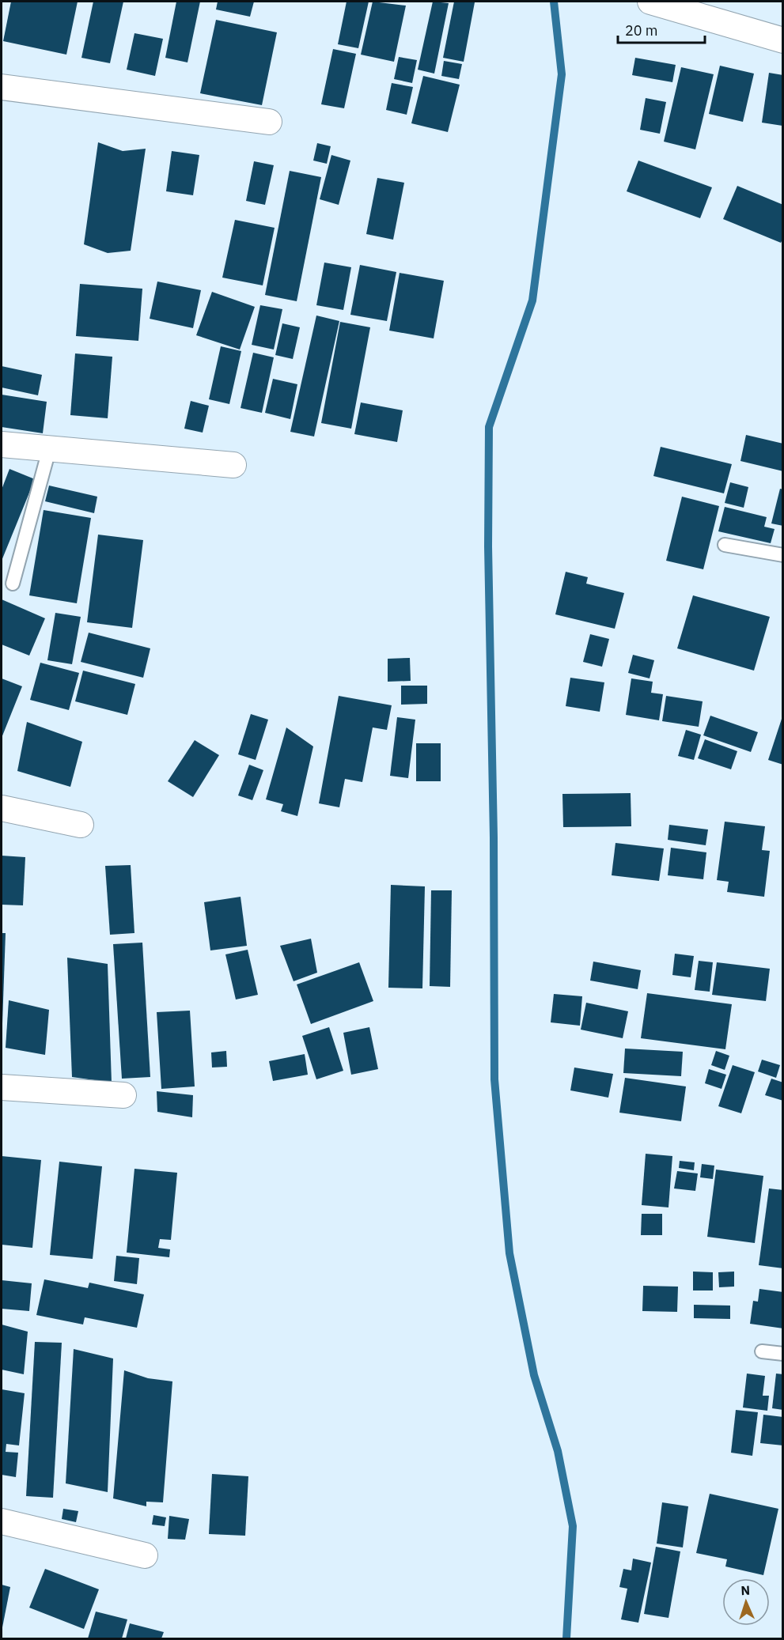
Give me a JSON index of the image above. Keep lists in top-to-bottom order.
{
  "scale_bar": "20 m",
  "north": "top"
}
